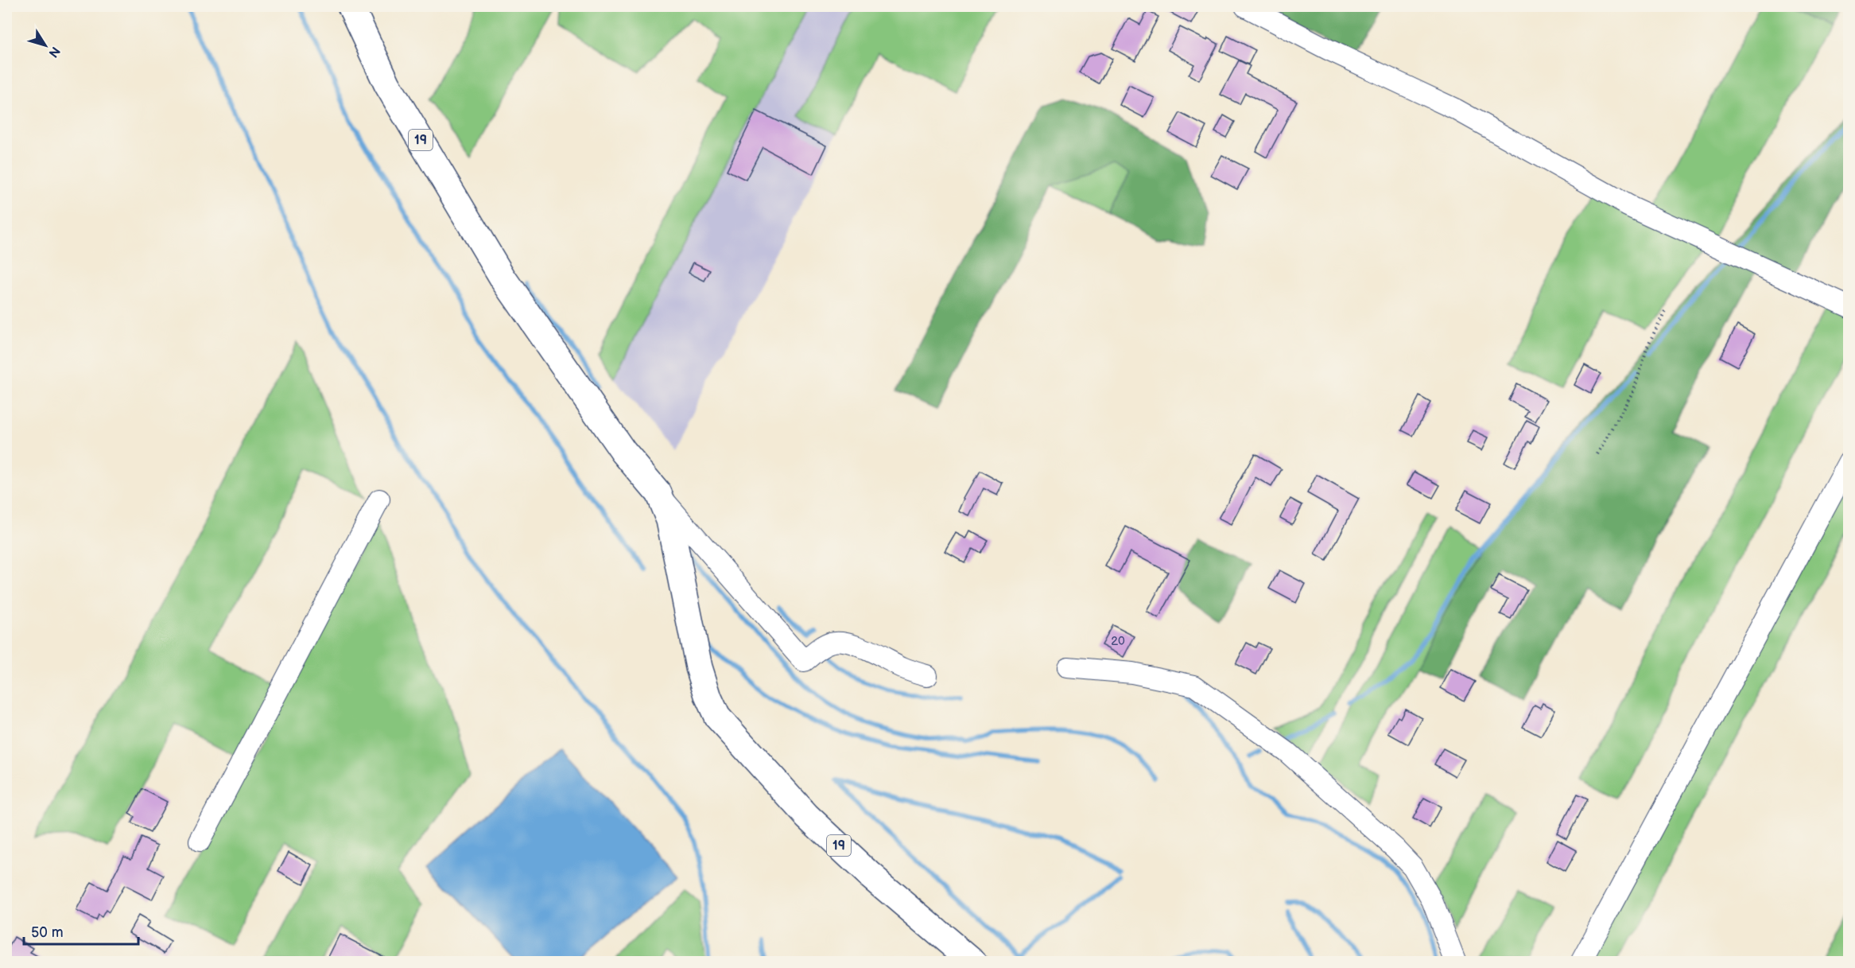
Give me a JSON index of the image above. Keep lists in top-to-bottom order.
{
  "streets": {
    "highway": ["19"]
  },
  "house_numbers": ["20"],
  "scale_bar": "50 m",
  "north": "bottom right"
}
